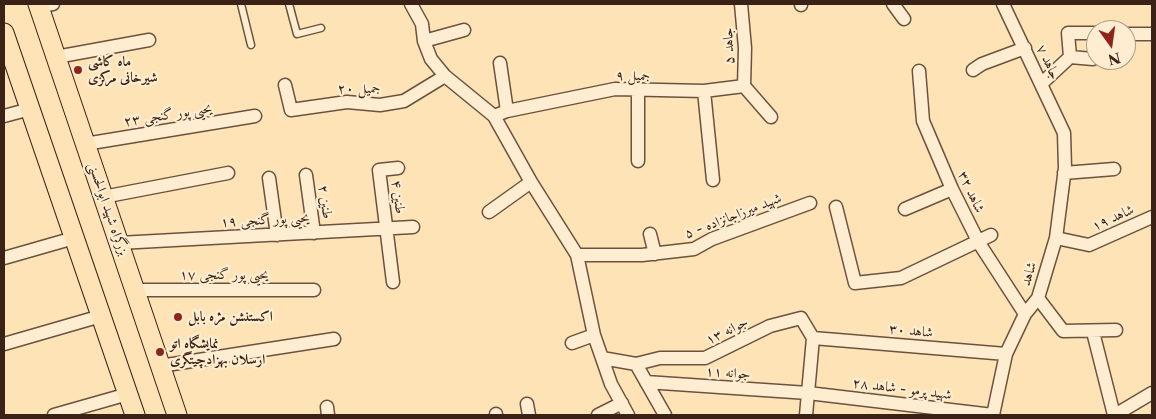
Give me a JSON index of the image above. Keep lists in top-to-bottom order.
{
  "streets": {
    "main road": ["بزرگراه شهید ابوالحسنی"],
    "street": [
      "جاهد ۵",
      "جاهد ۷",
      "جمیل ۹",
      "جمیل ۲۰",
      "یحیی پور گنجی ۲۳",
      "شاهد ۳۲",
      "طنین ۴",
      "طنین ۲",
      "شهید میرزاجانزاده - ۵",
      "شاهد ۱۹",
      "یحیی پور گنجی ۱۹",
      "شاهد",
      "یحیی پور گنجی ۱۷",
      "جوانه ۱۳",
      "شاهد ۳۰",
      "جوانه ۱۱",
      "شهید پرمو - شاهد ۲۸"
    ]
  },
  "crossings": [
    ["جاهد ۵", "جمیل ۹"],
    ["جاهد ۷", "شاهد"],
    ["یحیی پور گنجی ۲۳", "بزرگراه شهید ابوالحسنی"],
    ["شاهد ۳۲", "شاهد"],
    ["طنین ۴", "یحیی پور گنجی ۱۹"],
    ["طنین ۲", "یحیی پور گنجی ۱۹"],
    ["بزرگراه شهید ابوالحسنی", "یحیی پور گنجی ۱۹"],
    ["بزرگراه شهید ابوالحسنی", "یحیی پور گنجی ۱۷"],
    ["شاهد ۱۹", "شاهد"],
    ["شاهد", "شاهد ۳۰"],
    ["شاهد", "شهید پرمو - شاهد ۲۸"],
    ["جوانه ۱۳", "شاهد ۳۰"],
    ["جوانه ۱۱", "شهید پرمو - شاهد ۲۸"]
  ],
  "places": ["ماه کاشی شیرخانی مرکزی", "اکستنشن مژه بابل", "نمایشگاه اتو ارسلان بهزادچیتگری"],
  "north": "bottom"
}
